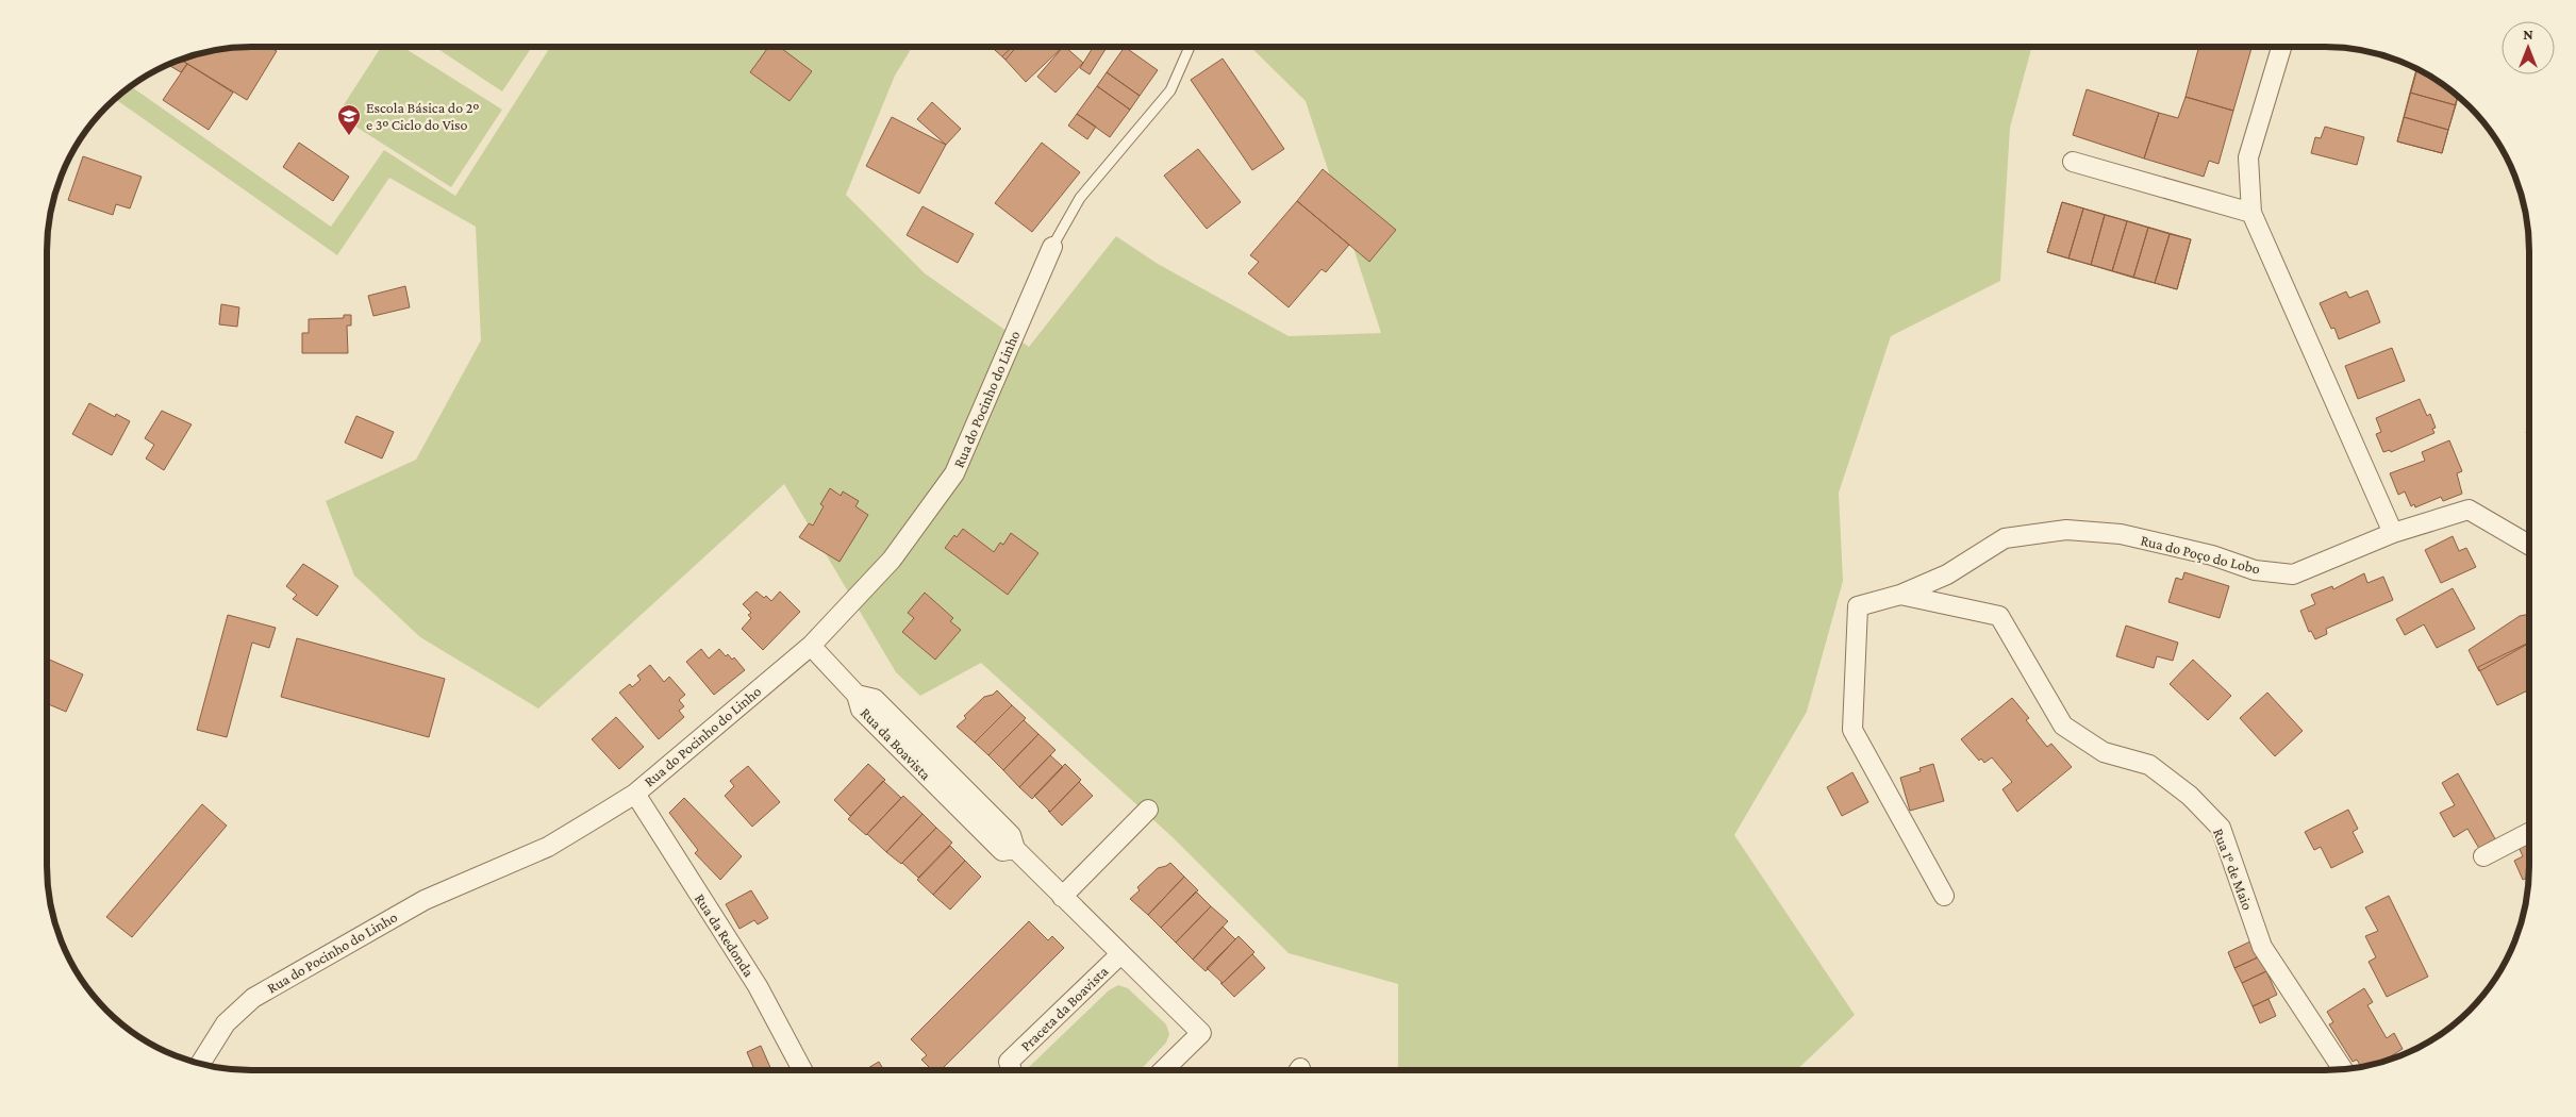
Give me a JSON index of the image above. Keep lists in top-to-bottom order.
{
  "streets": {
    "street": [
      "Rua do Pocinho do Linho",
      "Rua do Poço do Lobo",
      "Rua da Boavista",
      "Rua 1° de Maio",
      "Rua da Redonda",
      "Praceta da Boavista"
    ]
  },
  "crossings": [
    ["Rua do Pocinho do Linho", "Rua da Boavista"],
    ["Rua do Pocinho do Linho", "Rua da Redonda"],
    ["Rua do Poço do Lobo", "Rua 1° de Maio"],
    ["Rua da Boavista", "Praceta da Boavista"]
  ],
  "places": {
    "school or university": ["Escola Básica do 2º e 3º Ciclo do Viso"]
  },
  "north": "top"
}
